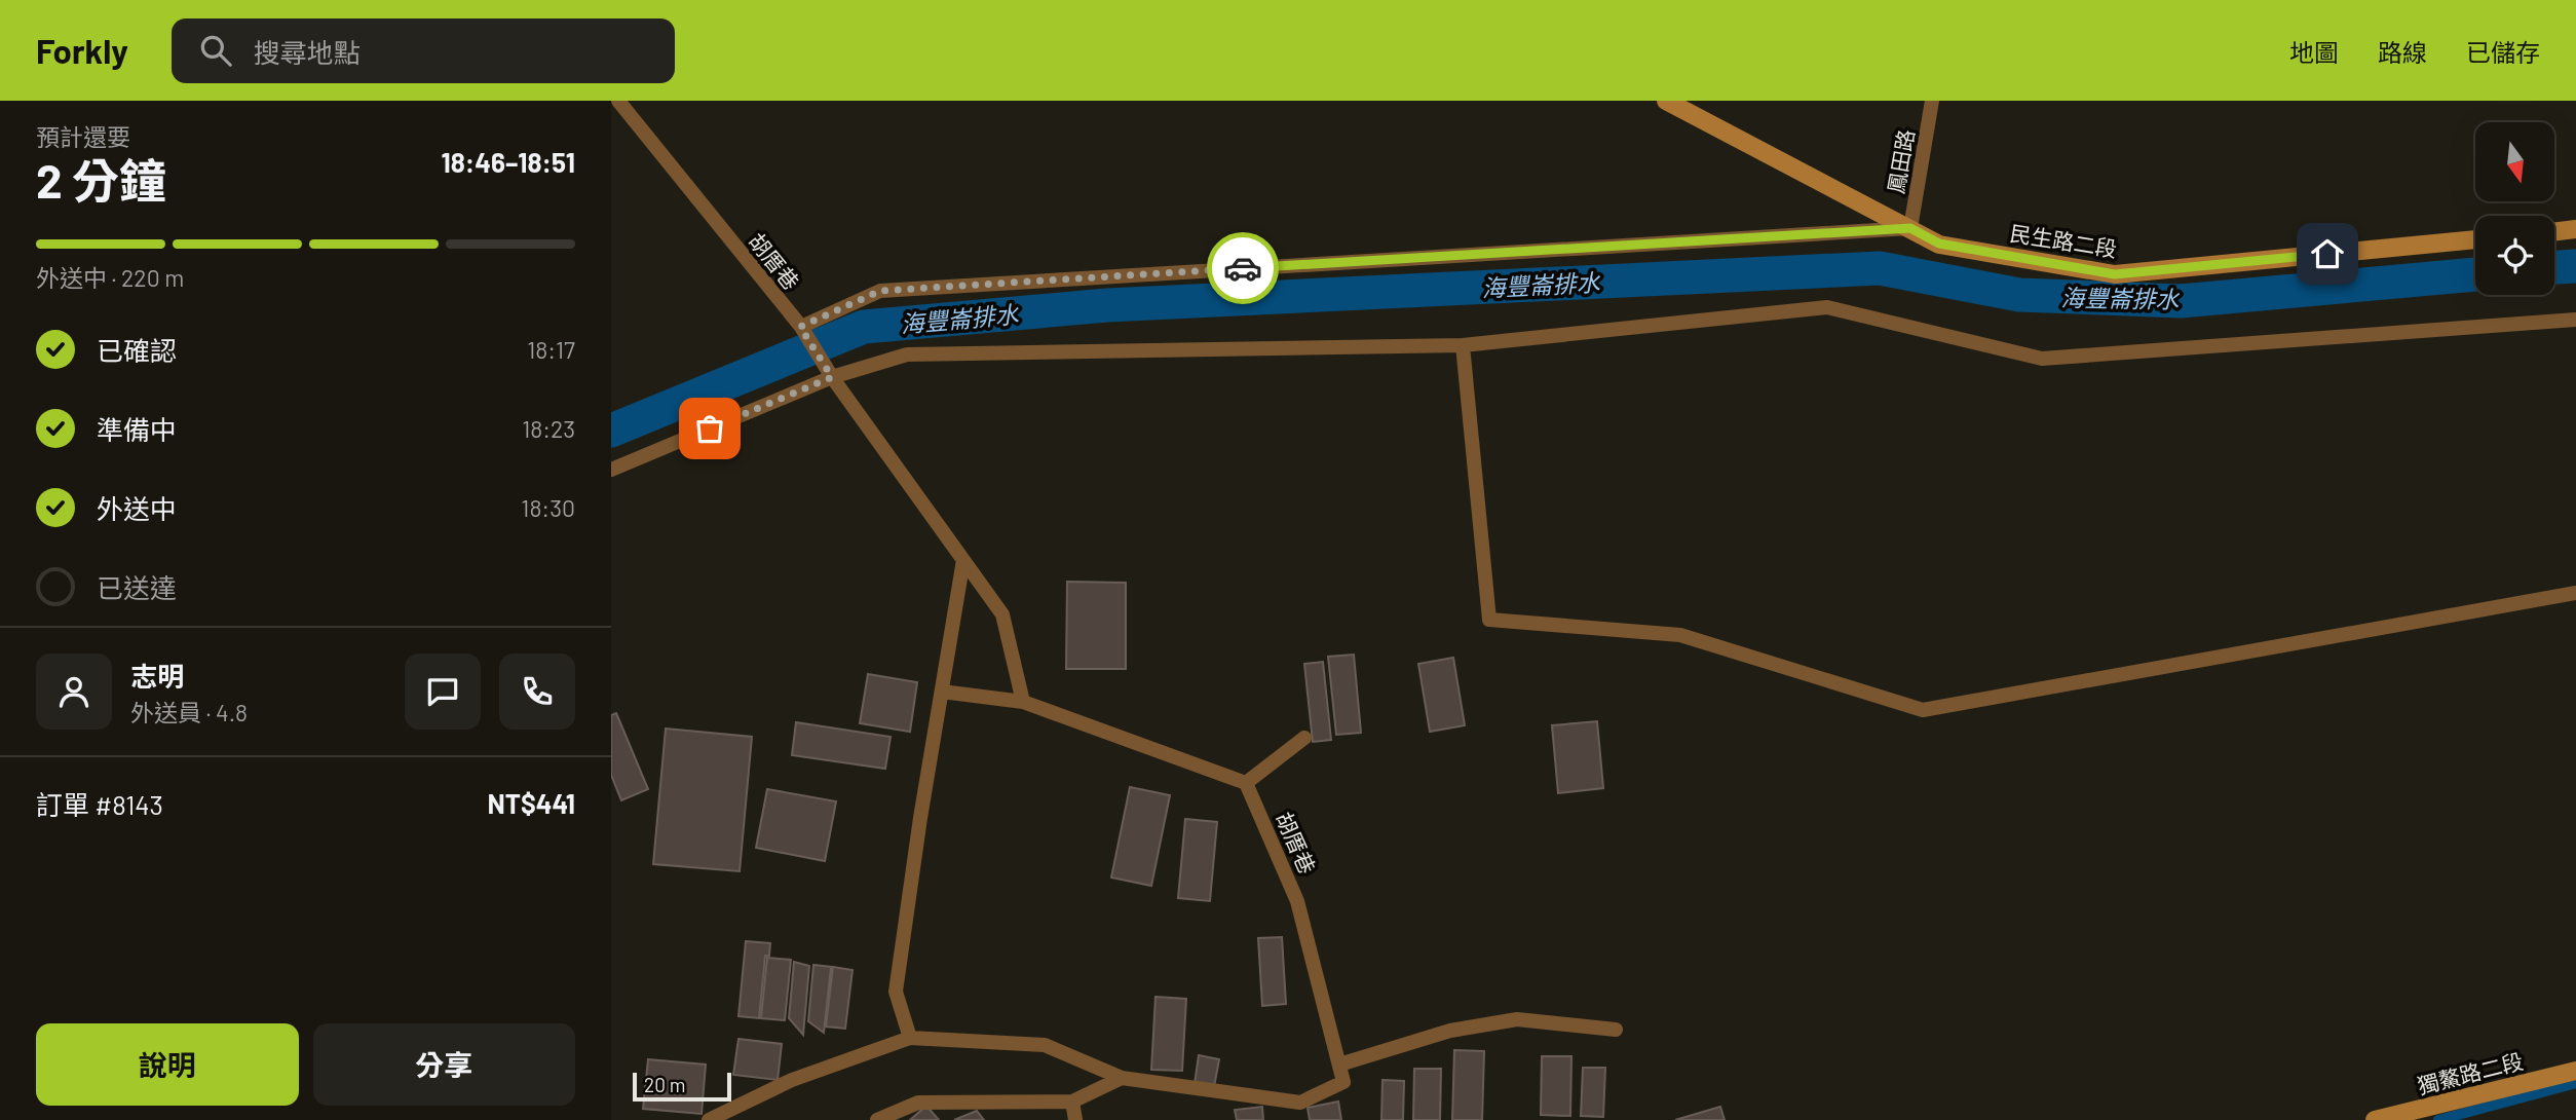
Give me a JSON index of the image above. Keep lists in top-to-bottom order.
{
  "streets": {
    "street": ["民生路二段", "獨鰲路二段"],
    "lane": ["鳳田路", "胡厝巷"]
  },
  "crossings": [
    ["鳳田路", "民生路二段"]
  ],
  "water": ["海豐崙排水"],
  "scale_bar": "20 m",
  "north": "bottom",
  "page": {
    "header": "Forkly",
    "search": "搜尋地點",
    "nav": ["地圖", "路線", "已儲存"],
    "heading": ["2 分鐘", "預計還要", "18:46–18:51"],
    "panel": [
      "志明",
      "外送員 · 4.8",
      "訂單 #8143",
      "NT$441"
    ],
    "bar": "外送中 · 220 m",
    "list": [
      ["已確認", "18:17"],
      ["準備中", "18:23"],
      ["外送中", "18:30"],
      "已送達"
    ],
    "buttons": ["說明", "分享"],
    "scale": "20 m"
  }
}
